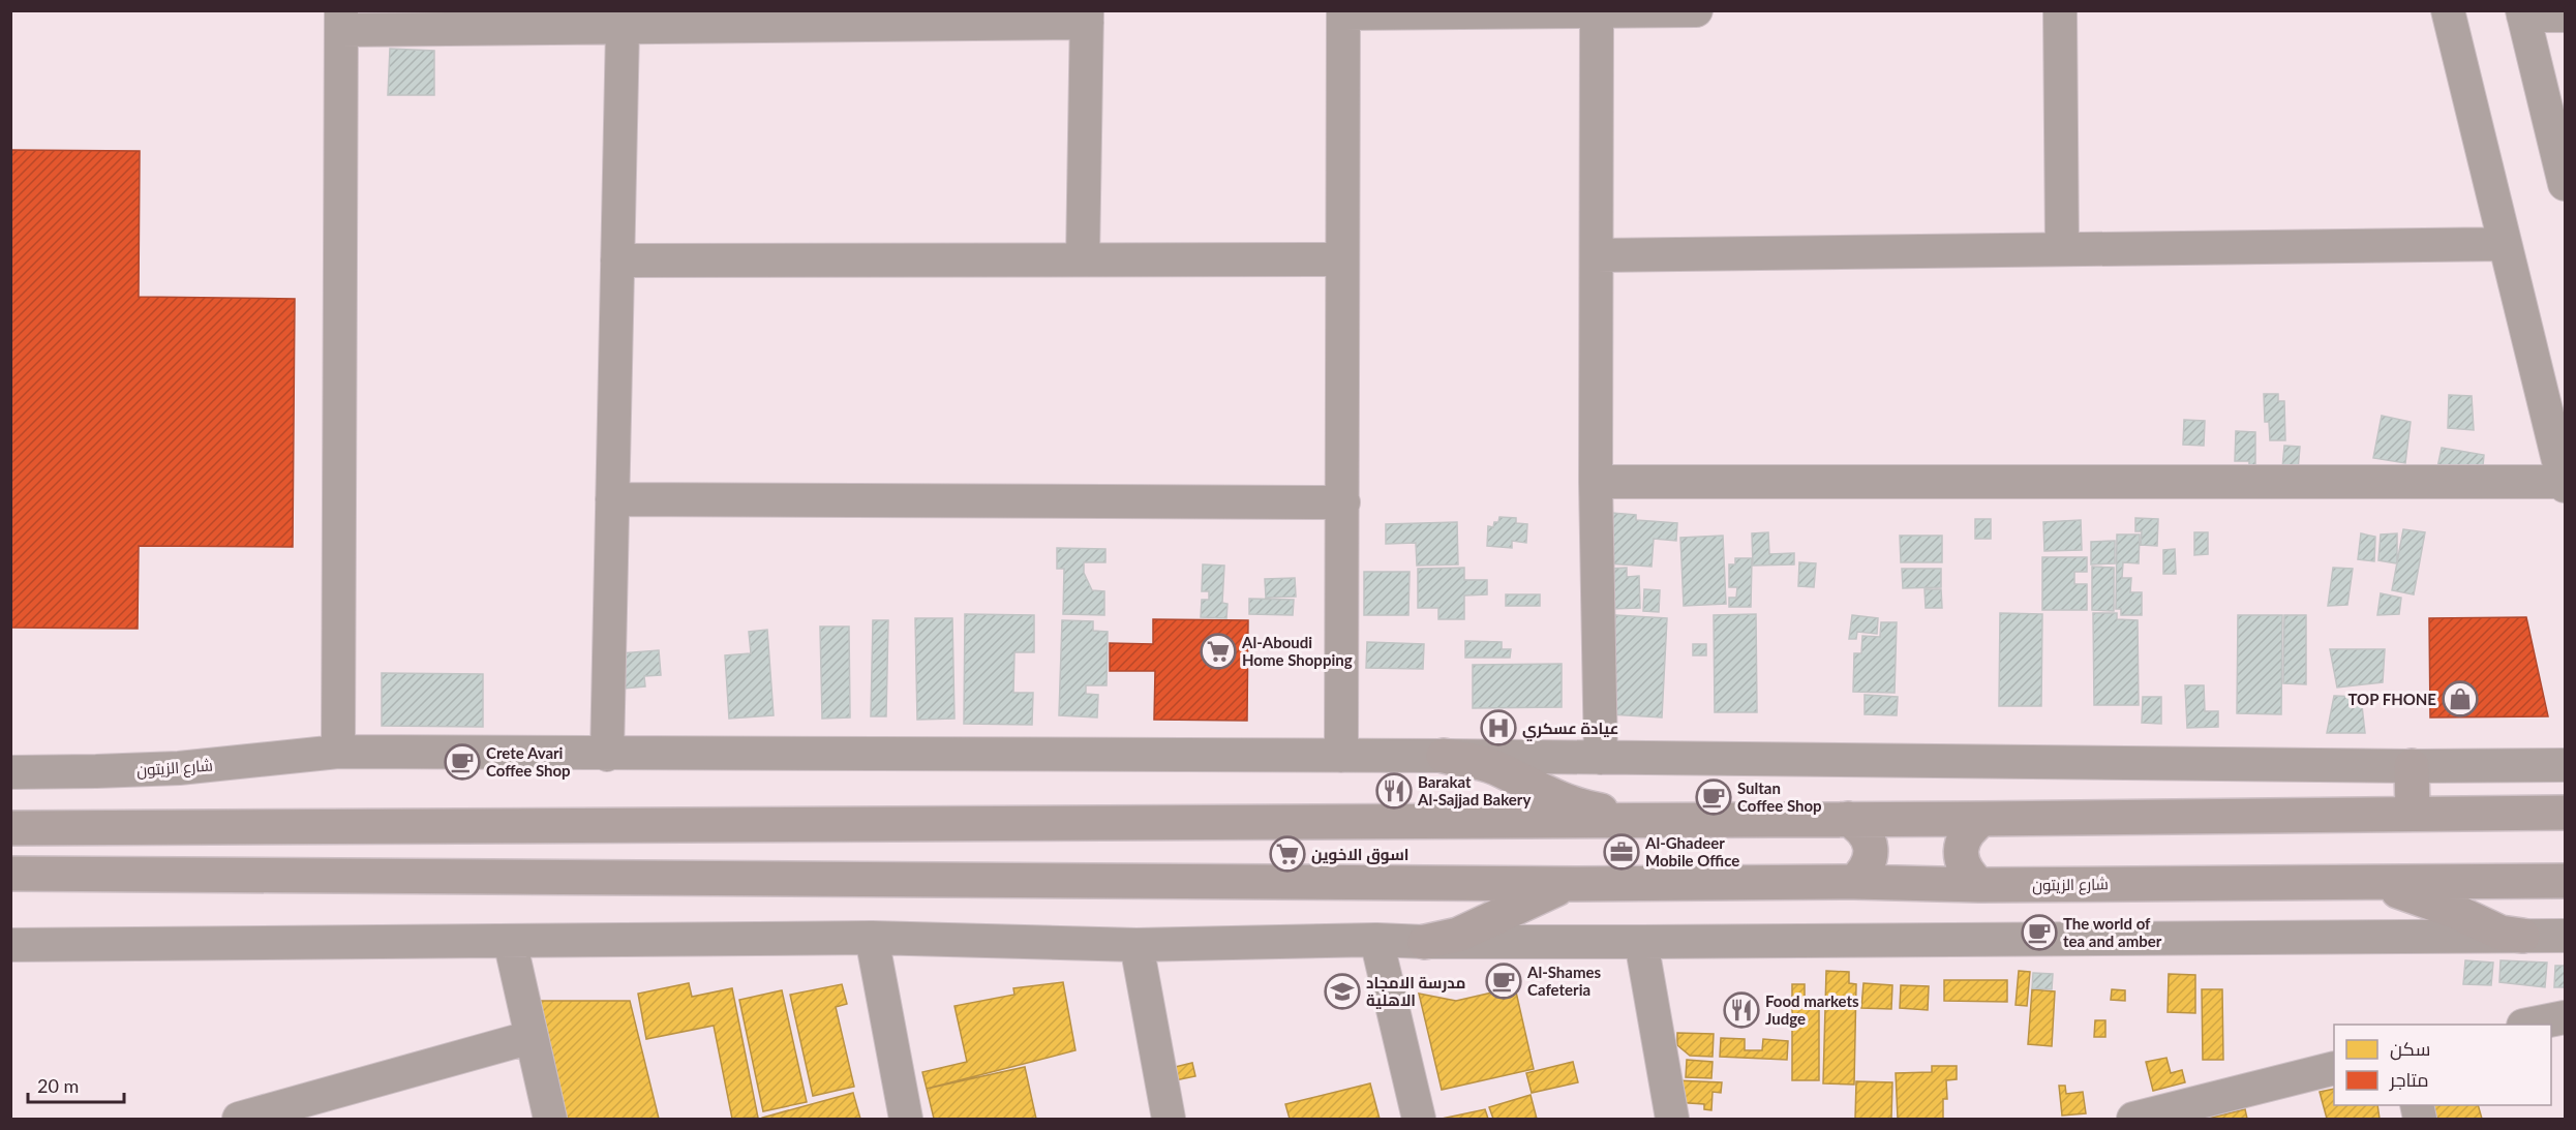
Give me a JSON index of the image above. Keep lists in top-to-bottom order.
{
  "streets": {
    "main road": ["شارع الزيتون"]
  },
  "places": {
    "supermarket": ["Al-Aboudi Home Shopping", "اسوق الاخوين"],
    "shop": ["TOP FHONE"],
    "hospital": ["عيادة عسكري"],
    "cafe": [
      "Crete Avari Coffee Shop",
      "Sultan Coffee Shop",
      "The world of tea and amber",
      "Al-Shames Cafeteria"
    ],
    "restaurant": ["Barakat Al-Sajjad Bakery", "Food markets Judge"],
    "office": ["Al-Ghadeer Mobile Office"],
    "school or university": ["مدرسة الامجاد الاهلية"]
  },
  "legend": ["سكن", "متاجر"],
  "scale_bar": "20 m"
}
